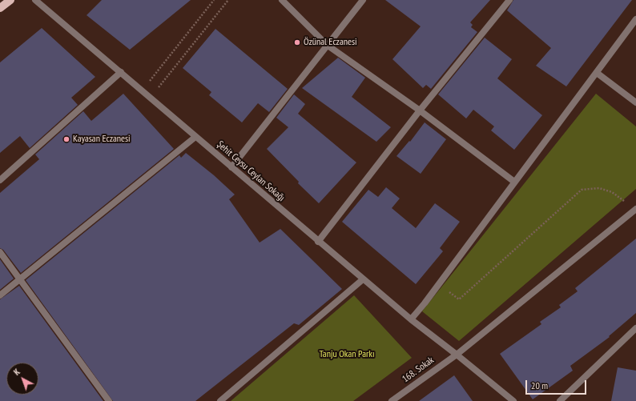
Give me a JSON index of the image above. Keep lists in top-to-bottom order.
{
  "streets": {
    "street": ["Şehit Ceysu Ceylan Sokağı", "168. Sokak"]
  },
  "crossings": [
    ["Şehit Ceysu Ceylan Sokağı", "168. Sokak"]
  ],
  "parks": ["Tanju Okan Parkı"],
  "places": ["Özünal Eczanesi", "Kayasan Eczanesi"],
  "scale_bar": "20 m",
  "north": "top left"
}
